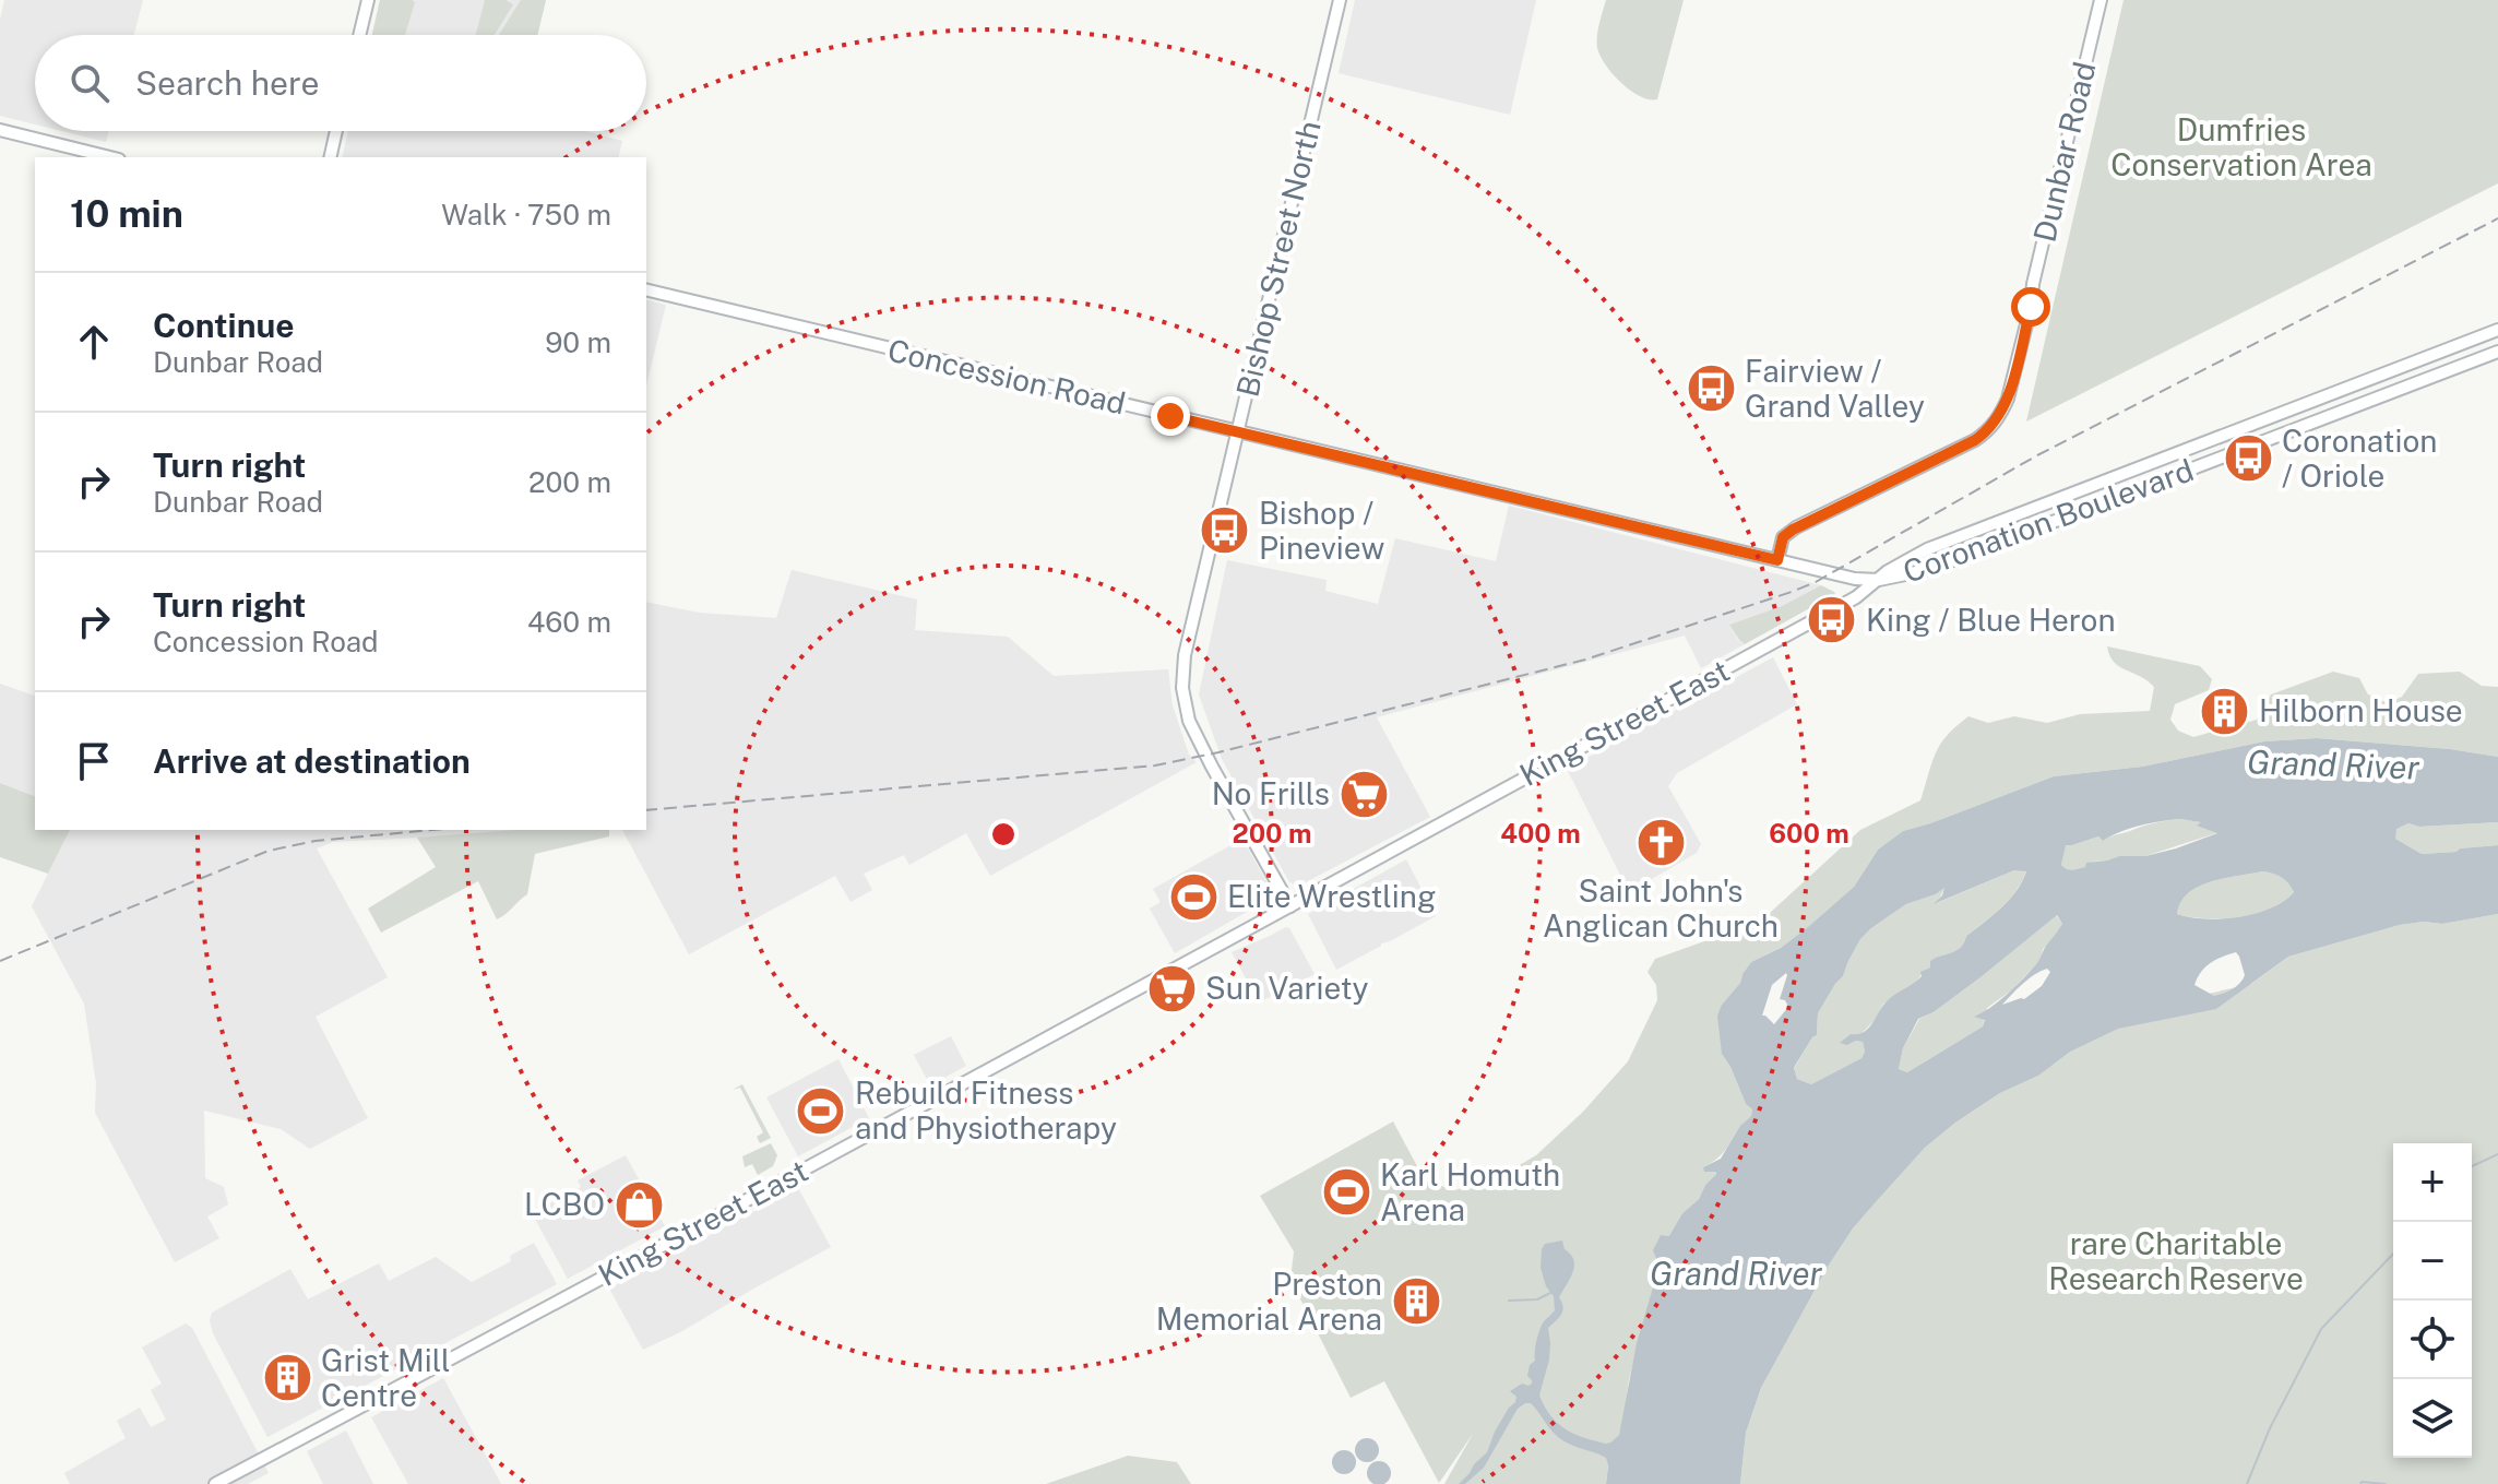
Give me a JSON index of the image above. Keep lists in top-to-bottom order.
{
  "streets": {
    "main road": [
      "Dunbar Road",
      "Bishop Street North",
      "Concession Road",
      "Coronation Boulevard",
      "King Street East"
    ]
  },
  "crossings": [
    ["Dunbar Road", "Concession Road"],
    ["Bishop Street North", "Concession Road"],
    ["Bishop Street North", "King Street East"],
    ["Concession Road", "Coronation Boulevard"],
    ["Concession Road", "King Street East"],
    ["Coronation Boulevard", "King Street East"]
  ],
  "water": ["Grand River"],
  "parks": ["Dumfries Conservation Area", "rare Charitable Research Reserve"],
  "places": {
    "bus stop": [
      "Fairview / Grand Valley",
      "Coronation / Oriole",
      "Bishop / Pineview",
      "King / Blue Heron"
    ],
    "building": ["Hilborn House", "Preston Memorial Arena", "Grist Mill Centre"],
    "supermarket": ["No Frills", "Sun Variety"],
    "church": ["Saint John's Anglican Church"],
    "sports": ["Elite Wrestling", "Rebuild Fitness and Physiotherapy", "Karl Homuth Arena"],
    "shop": ["LCBO"]
  },
  "page": {
    "search": "Search here",
    "heading": ["10 min", "Walk · 750 m"],
    "list": [
      ["Continue", "Dunbar Road", "90 m"],
      ["Turn right", "Dunbar Road", "200 m"],
      ["Turn right", "Concession Road", "460 m"],
      "Arrive at destination"
    ],
    "map_buttons": ["+", "−"]
  },
  "rings": ["200 m", "400 m", "600 m"]
}
